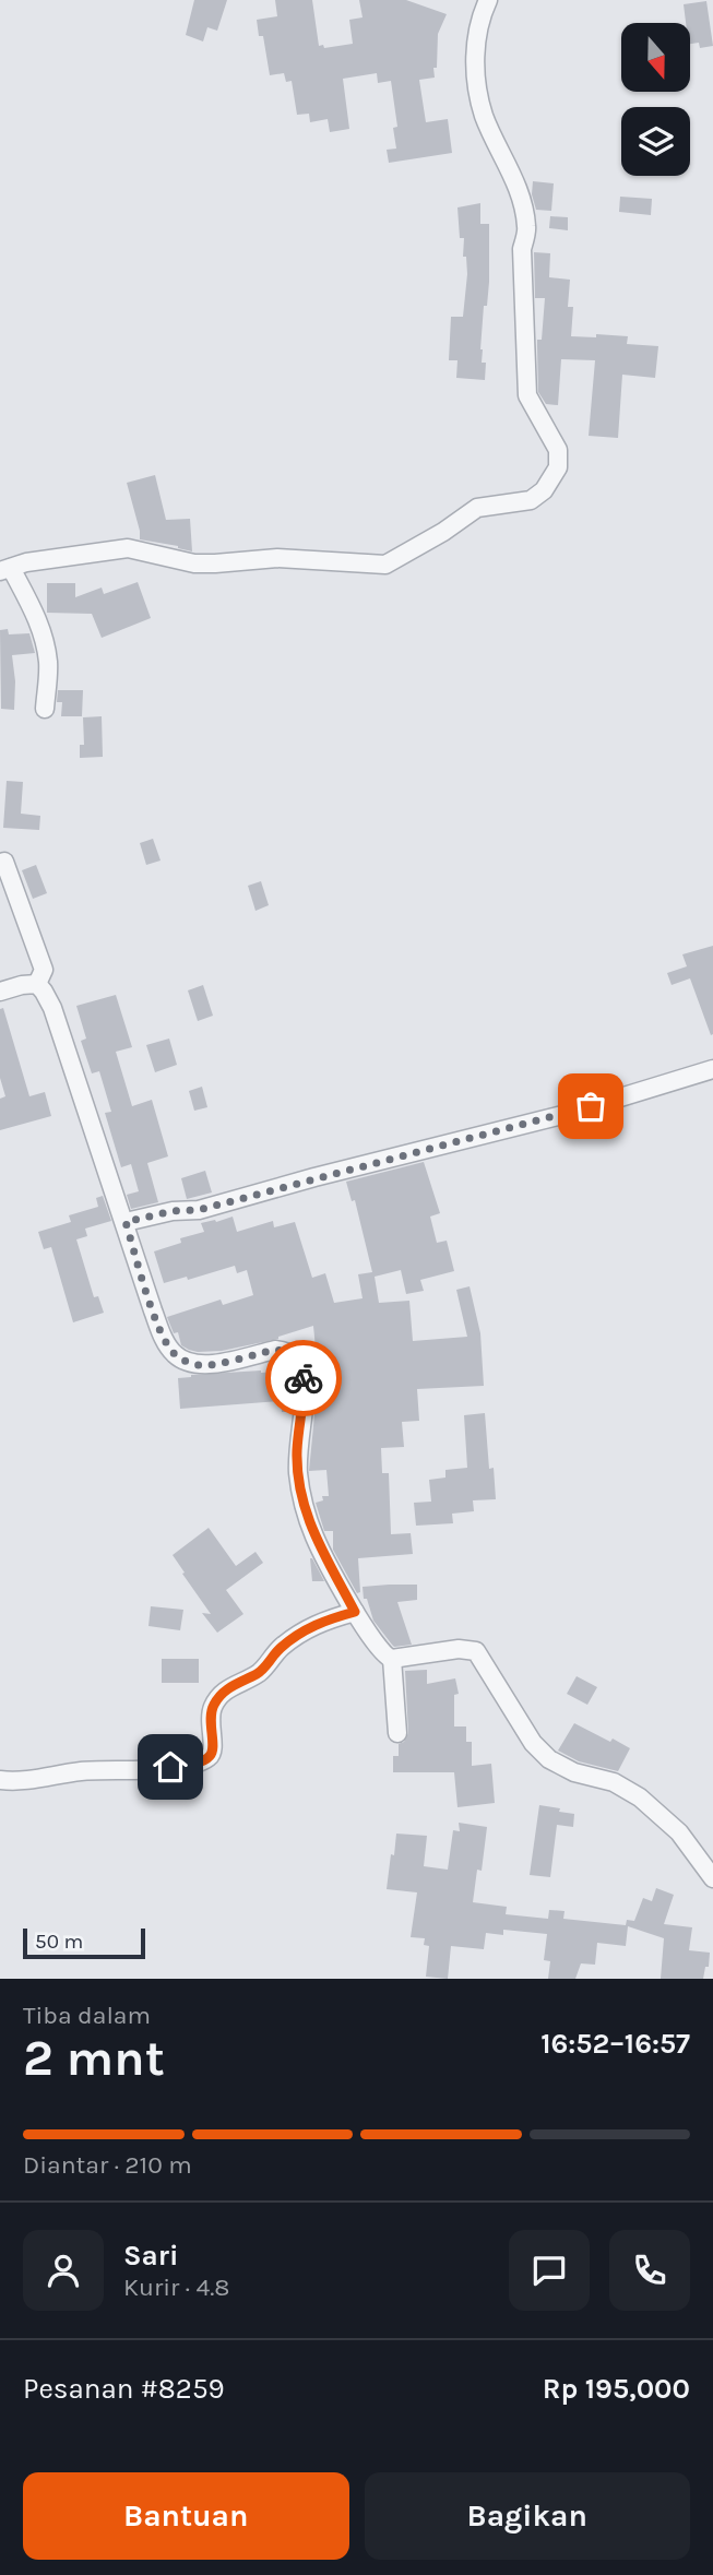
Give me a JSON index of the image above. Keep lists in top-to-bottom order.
{
  "scale_bar": "50 m",
  "north": "bottom",
  "page": {
    "scale": "50 m",
    "heading": ["2 mnt", "Tiba dalam", "16:52–16:57"],
    "panel": [
      "Sari",
      "Kurir · 4.8",
      "Pesanan #8259",
      "Rp 195,000"
    ],
    "bar": "Diantar · 210 m",
    "buttons": ["Bantuan", "Bagikan"]
  }
}
